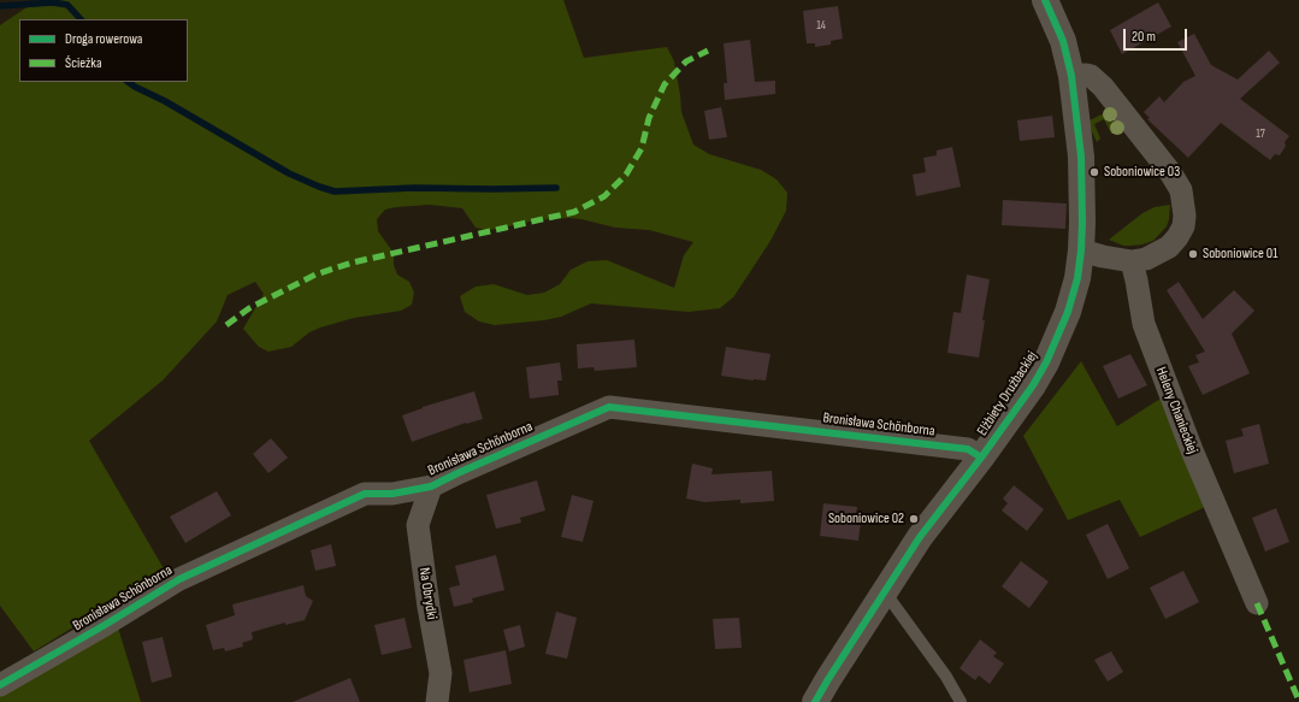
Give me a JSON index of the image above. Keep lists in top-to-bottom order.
{
  "streets": {
    "street": [
      "Elżbiety Drużbackiej",
      "Heleny Chanieckiej",
      "Bronisława Schönborna",
      "Na Obrydki"
    ]
  },
  "crossings": [
    ["Elżbiety Drużbackiej", "Bronisława Schönborna"],
    ["Bronisława Schönborna", "Na Obrydki"]
  ],
  "places": ["Soboniowice 03", "Soboniowice 01", "Soboniowice 02"],
  "house_numbers": ["14", "17"],
  "legend": ["Droga rowerowa", "Ścieżka"],
  "scale_bar": "20 m"
}
